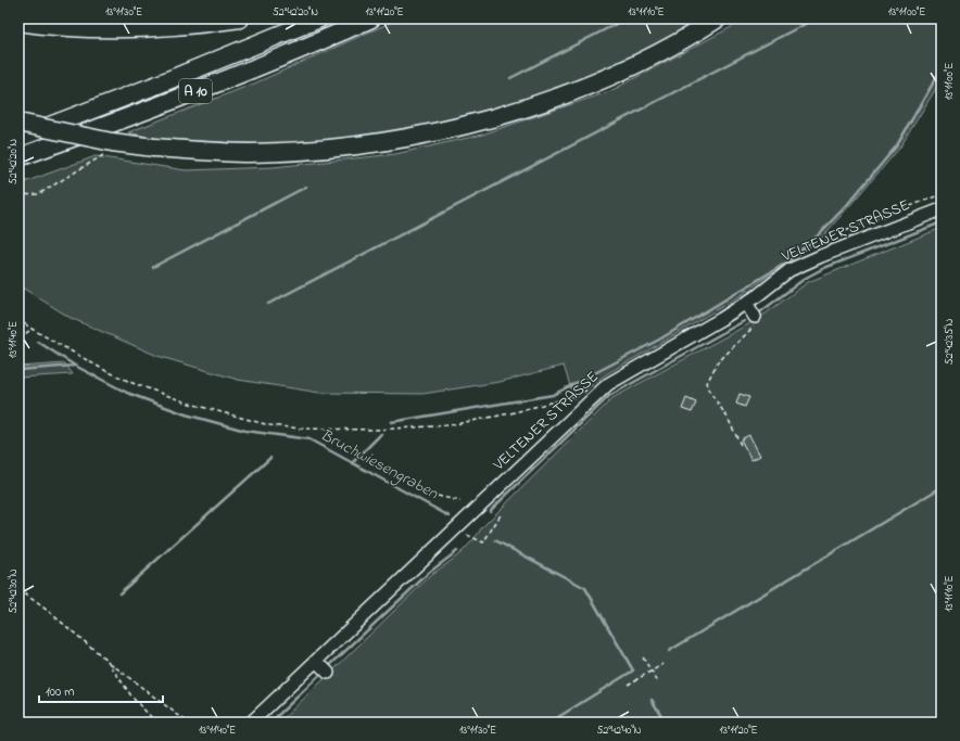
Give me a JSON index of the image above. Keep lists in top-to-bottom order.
{
  "streets": {
    "highway": ["A 10"],
    "street": ["VELTENER STRASSE"]
  },
  "water": ["Bruchwiesengraben"],
  "scale_bar": "100 m",
  "coordinates": [
    "13°11'30\"E",
    "52°42'20\"N",
    "13°11'20\"E",
    "13°11'10\"E",
    "13°11'00\"E",
    "13°11'40\"E",
    "52°42'35\"N",
    "52°42'30\"N",
    "52°42'40\"N"
  ]
}
